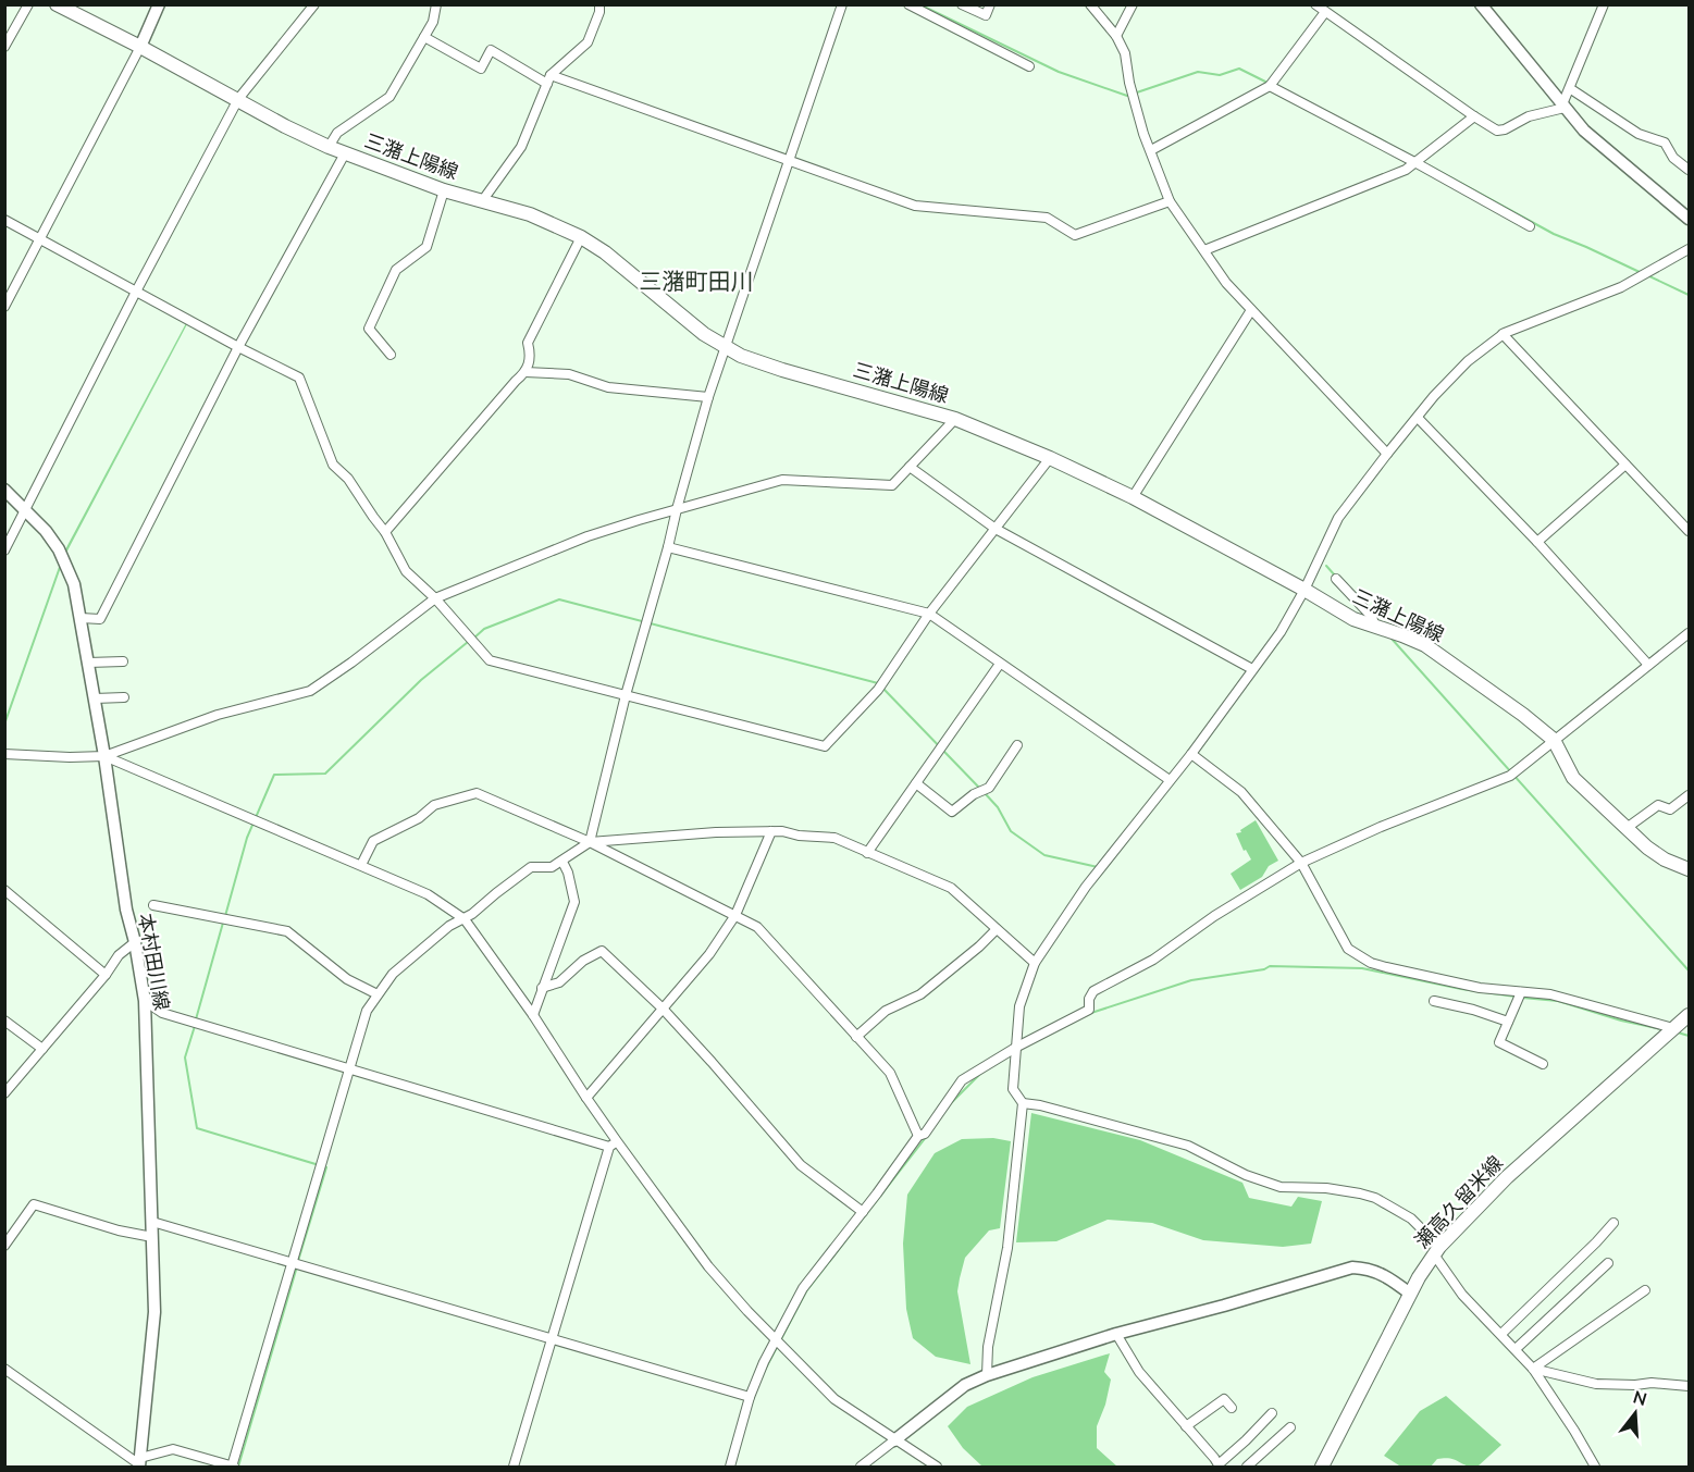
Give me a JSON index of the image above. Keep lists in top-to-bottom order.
{
  "streets": {
    "main road": ["三潴上陽線", "本村田川線", "瀬高久留米線"]
  },
  "districts": ["三潴町田川"],
  "north": "top"
}
